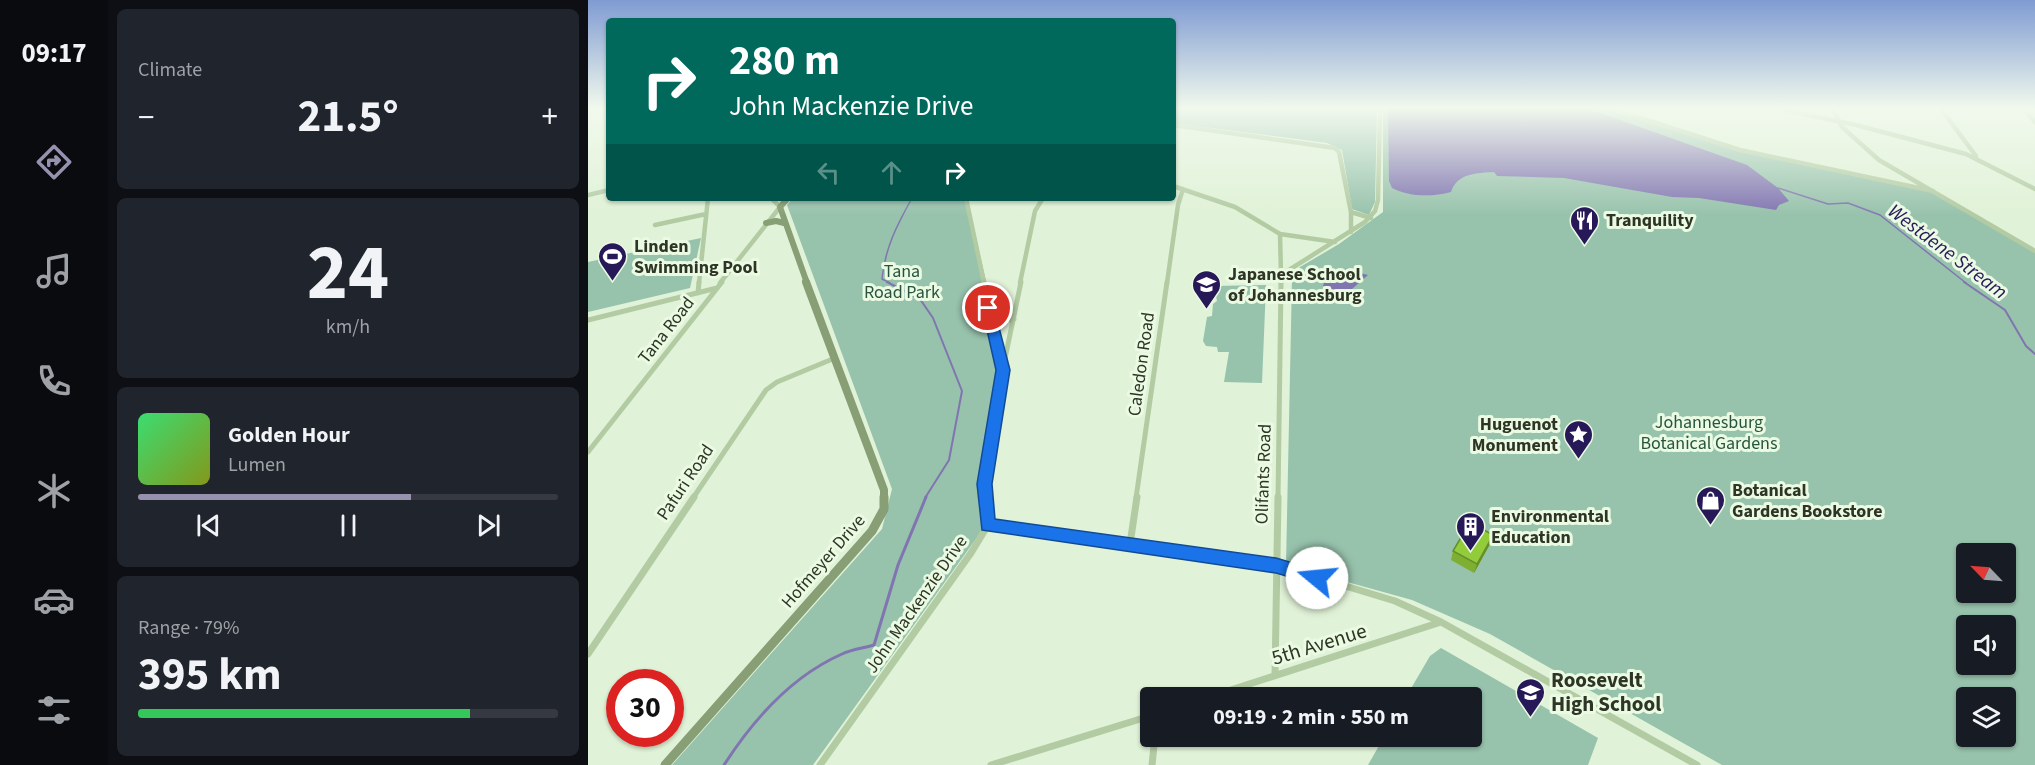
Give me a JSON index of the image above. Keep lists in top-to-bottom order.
{
  "streets": {
    "main road": ["Tana Road", "Hofmeyer Drive"],
    "street": [
      "Caledon Road",
      "Olifants Road",
      "Pafuri Road",
      "John Mackenzie Drive",
      "5th Avenue"
    ]
  },
  "crossings": [
    ["Tana Road", "Hofmeyer Drive"],
    ["Olifants Road", "5th Avenue"],
    ["Pafuri Road", "Hofmeyer Drive"]
  ],
  "water": ["Westdene Stream"],
  "parks": ["Tana Road Park", "Johannesburg Botanical Gardens"],
  "places": {
    "restaurant": ["Tranquility"],
    "sports": ["Linden Swimming Pool"],
    "school or university": ["Japanese School of Johannesburg", "Roosevelt High School"],
    "place": ["Huguenot Monument"],
    "shop": ["Botanical Gardens Bookstore"],
    "building": ["Environmental Education"]
  },
  "north": "top left",
  "page": {
    "tabs": "09:17",
    "tile": [
      "Climate",
      ["24", "km/h"],
      ["Range · 79%", "395 km"]
    ],
    "turn": ["280 m", "John Mackenzie Drive"],
    "heat": ["−", "21.5°", "+"],
    "song": ["Golden Hour", "Lumen"],
    "limit": "30",
    "trip": "09:19 · 2 min · 550 m"
  }
}
